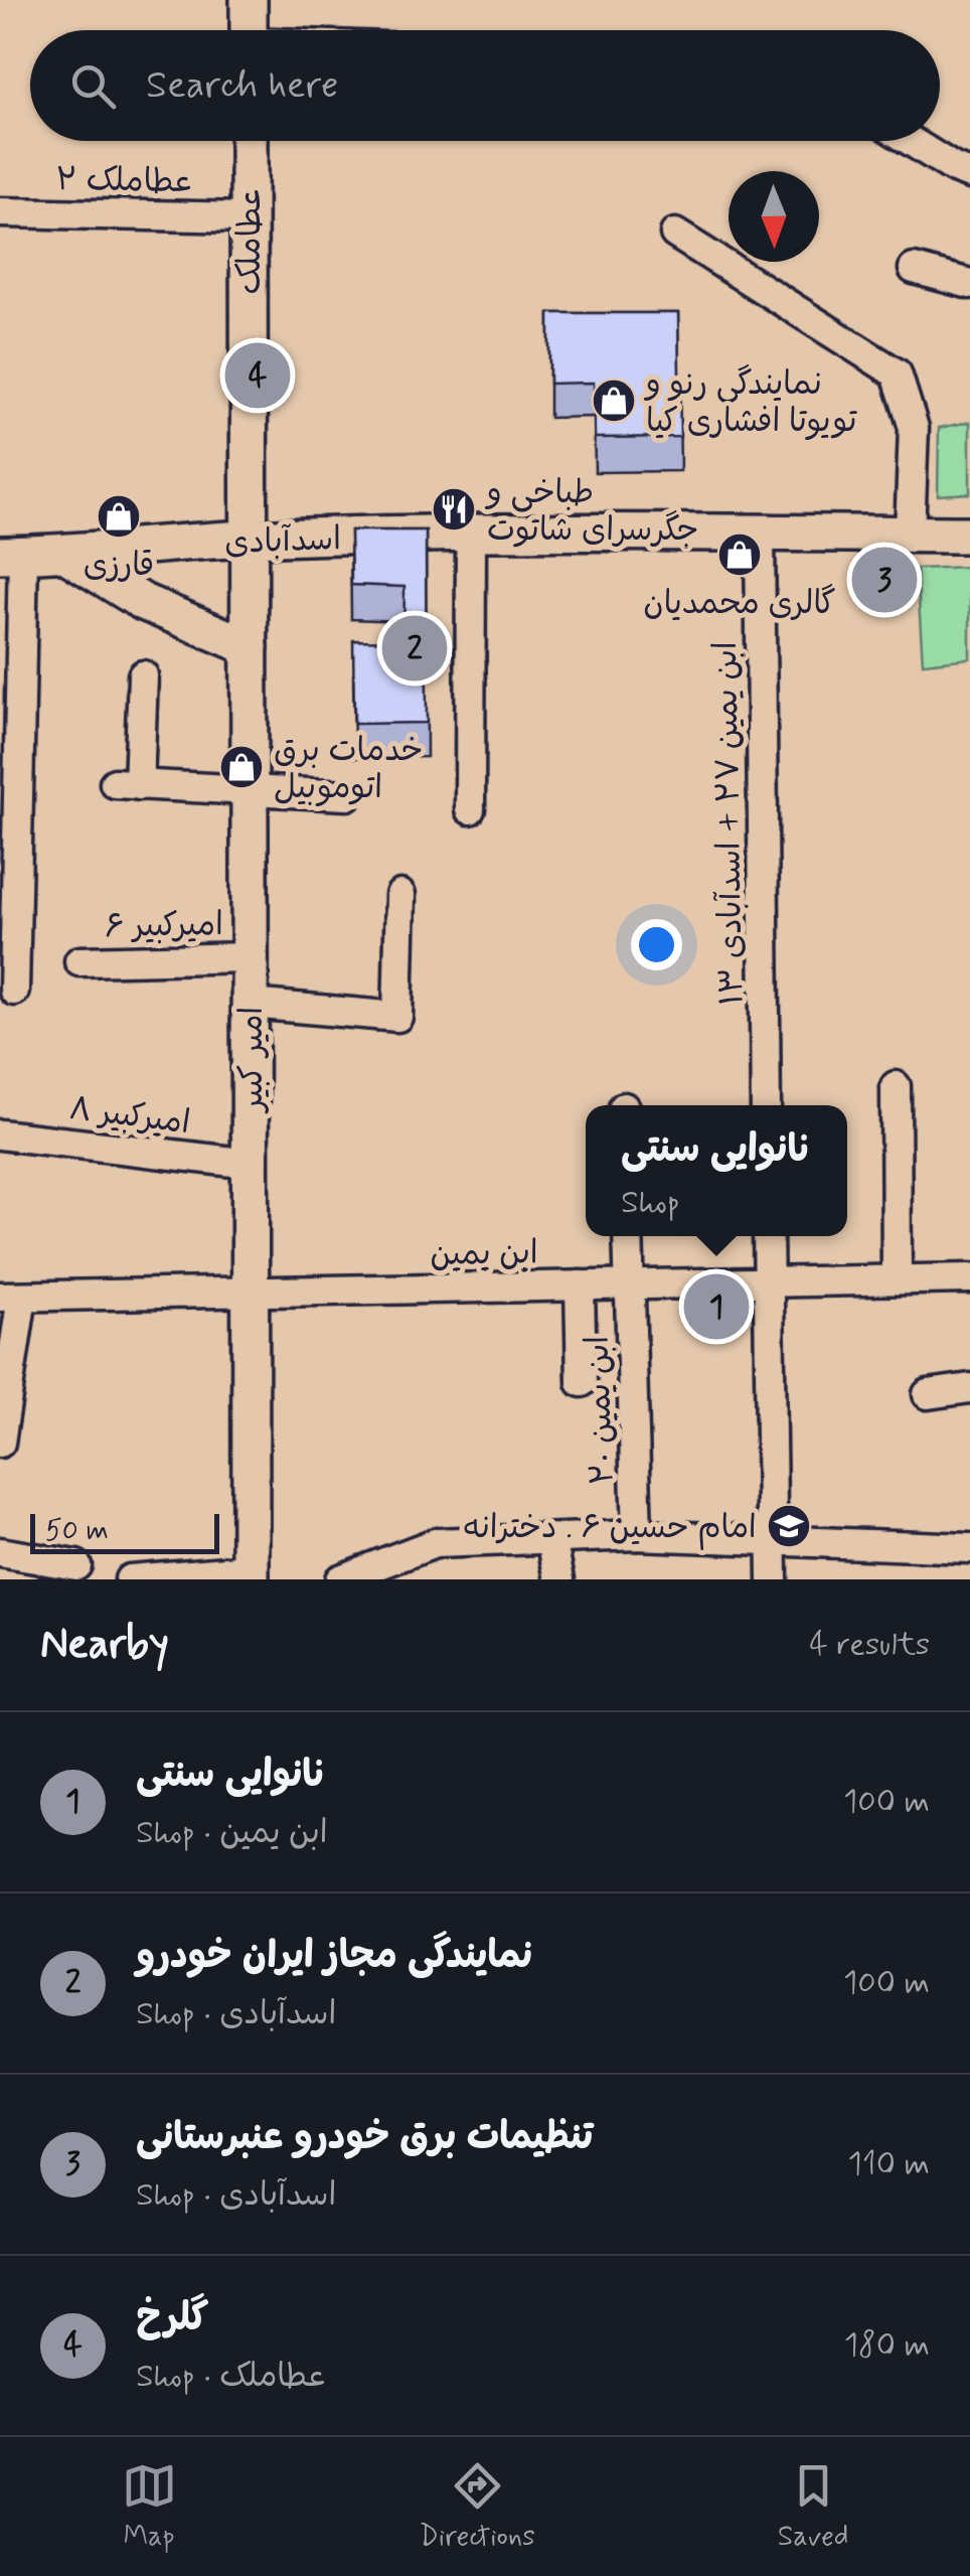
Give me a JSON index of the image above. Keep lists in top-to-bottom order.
{
  "streets": {
    "main road": ["عطاملک", "اسدآبادی", "امیر کبیر"],
    "street": [
      "عطاملک ۲",
      "ابن یمین ۲۷ + اسدآبادی ۱۳",
      "امیرکبیر ۶",
      "امیرکبیر ۸",
      "ابن یمین",
      "ابن یمین ۲۰"
    ]
  },
  "crossings": [
    ["عطاملک ۲", "عطاملک"],
    ["عطاملک", "اسدآبادی"],
    ["عطاملک", "امیر کبیر"],
    ["اسدآبادی", "ابن یمین ۲۷ + اسدآبادی ۱۳"],
    ["اسدآبادی", "امیر کبیر"],
    ["امیرکبیر ۶", "امیر کبیر"],
    ["امیر کبیر", "امیرکبیر ۸"],
    ["امیر کبیر", "ابن یمین"],
    ["ابن یمین", "ابن یمین ۲۰"]
  ],
  "places": {
    "shop": [
      "نمایندگی رنو و تویوتا افشاری کیا",
      "قارزی",
      "گالری محمدیان",
      "خدمات برق اتوموبیل"
    ],
    "restaurant": ["طباخی و جگرسرای شاتوت"],
    "school or university": ["امام حسین ۶ . دخترانه"]
  },
  "scale_bar": "50 m",
  "north": "bottom",
  "page": {
    "search": "Search here",
    "pins": [
      "4",
      "3",
      "2",
      "1"
    ],
    "popup": ["نانوایی سنتی", "Shop"],
    "scale": "50 m",
    "heading": ["Nearby", "4 results"],
    "list": [
      {
        "mark": "1",
        "name": "نانوایی سنتی",
        "note": "Shop · ابن یمین",
        "value": "100 m"
      },
      {
        "mark": "2",
        "name": "نمایندگی مجاز ایران خودرو",
        "note": "Shop · اسدآبادی",
        "value": "100 m"
      },
      {
        "mark": "3",
        "name": "تنظیمات برق خودرو عنبرستانی",
        "note": "Shop · اسدآبادی",
        "value": "110 m"
      },
      {
        "mark": "4",
        "name": "گلرخ",
        "note": "Shop · عطاملک",
        "value": "180 m"
      }
    ],
    "nav": ["Map", "Directions", "Saved"]
  }
}
